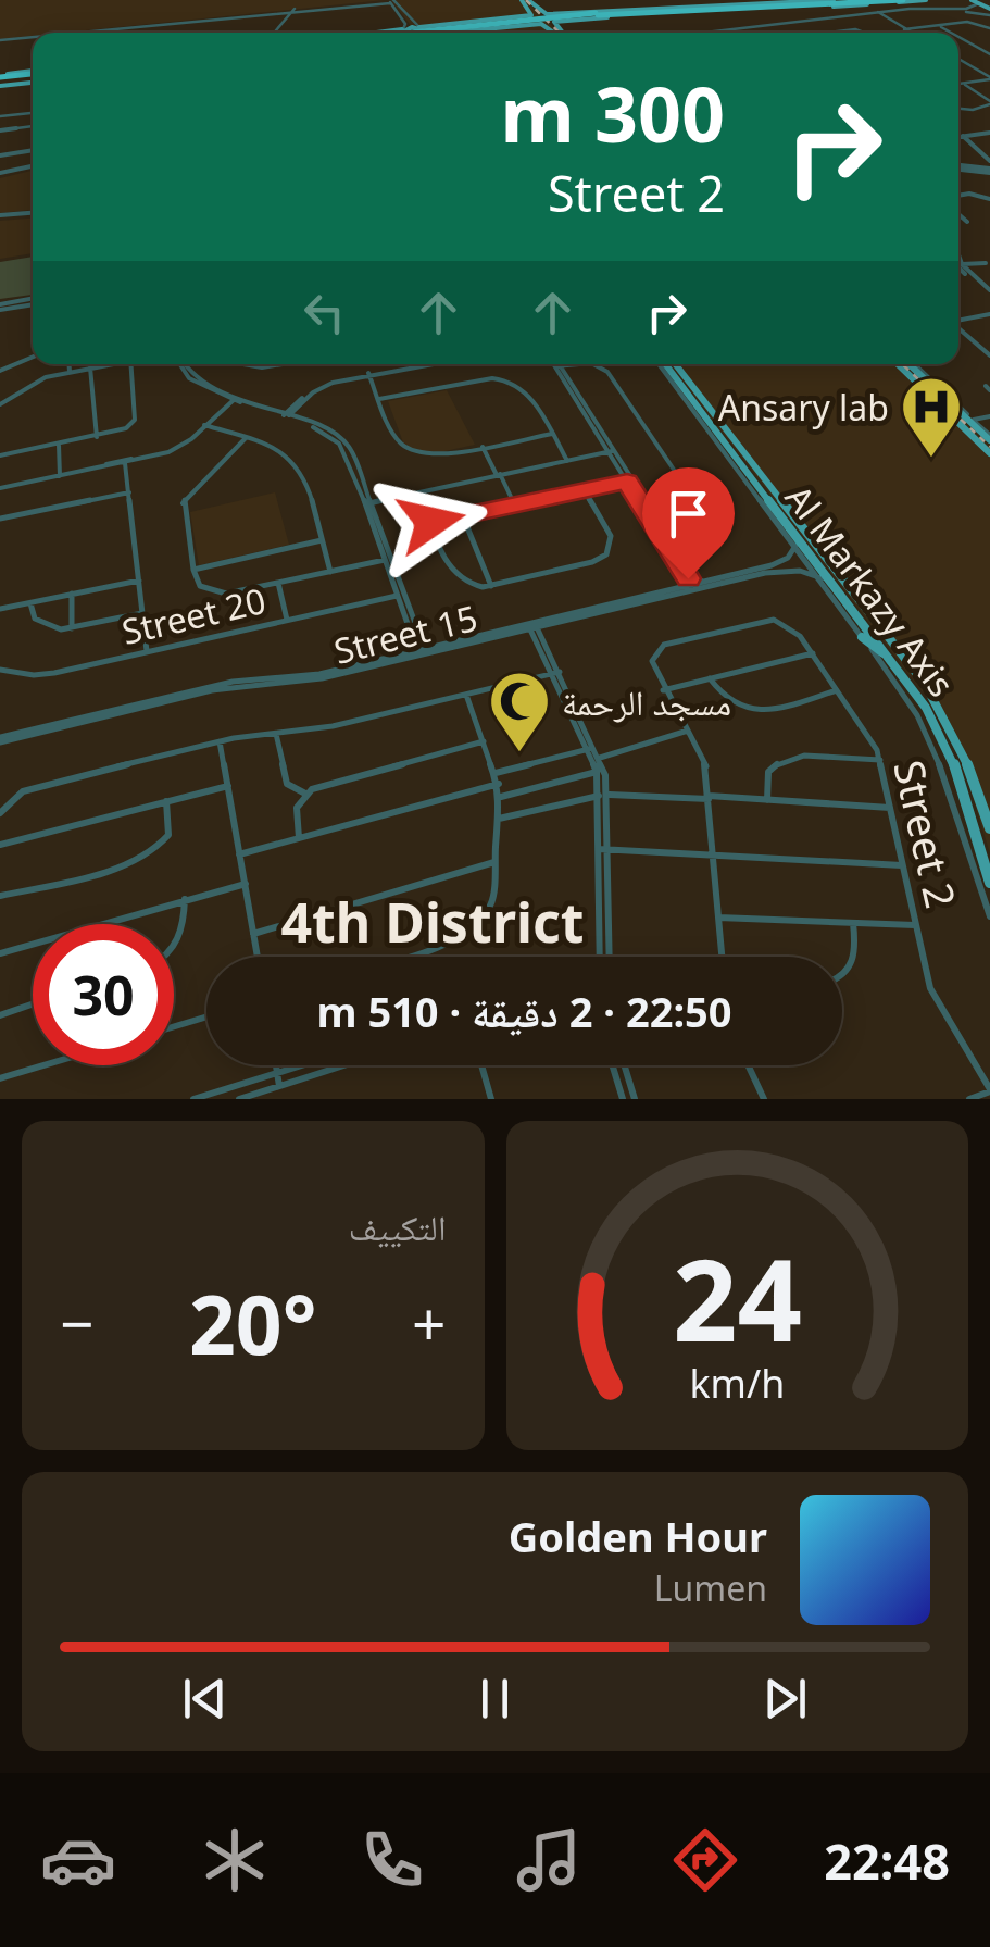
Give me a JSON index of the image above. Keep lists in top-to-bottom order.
{
  "streets": {
    "main road": ["Al Markazy Axis"],
    "street": ["Street 20", "Street 15", "Street 2"]
  },
  "districts": ["4th District"],
  "places": {
    "hospital": ["Ansary lab"],
    "mosque": ["مسجد الرحمة"]
  },
  "page": {
    "turn": ["300 m", "Street 2"],
    "limit": "30",
    "trip": "22:50 · 2 دقيقة · 510 m",
    "tile": "التكييف",
    "heat": ["−", "20°", "+"],
    "song": ["Golden Hour", "Lumen"],
    "tabs": "22:48",
    "gauge": ["24", "km/h"]
  }
}
